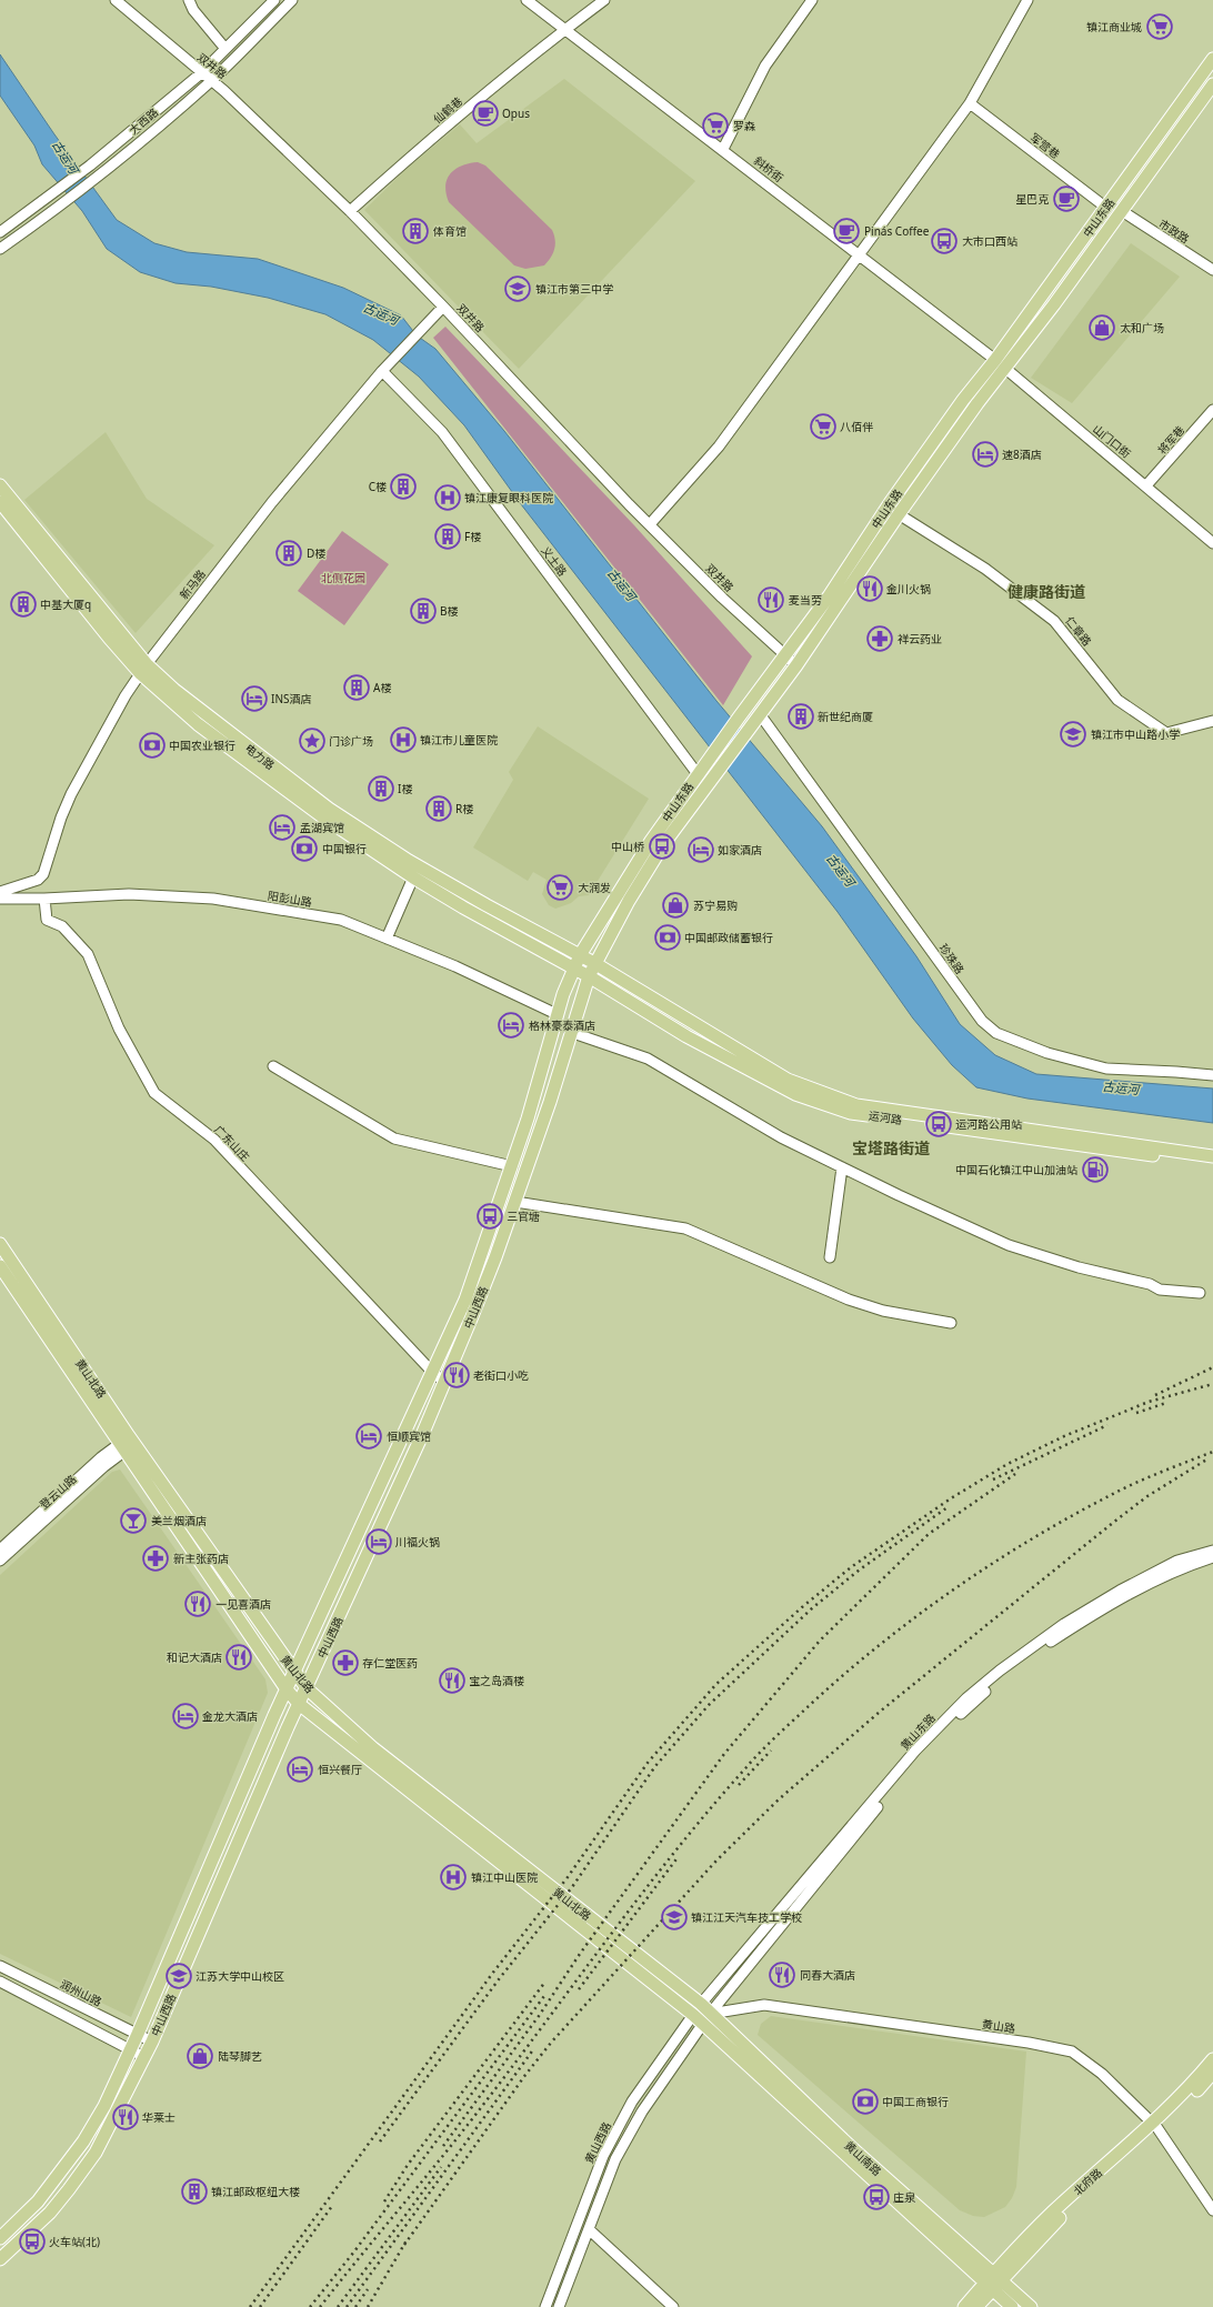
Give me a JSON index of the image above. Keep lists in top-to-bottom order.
{
  "streets": {
    "main road": [
      "中山东路",
      "电力路",
      "运河路",
      "中山西路",
      "黄山北路",
      "黄山南路",
      "北府路"
    ],
    "street": [
      "双井路",
      "仙鹤巷",
      "大西路",
      "军营巷",
      "斜桥街",
      "市政路",
      "将军巷",
      "山门口街",
      "义土路",
      "新马路",
      "仁章路",
      "阳彭山路",
      "珍珠路",
      "广东山庄",
      "登云山路",
      "黄山东路",
      "润州山路",
      "黄山路",
      "黄山西路"
    ]
  },
  "crossings": [
    ["双井路", "仙鹤巷"],
    ["双井路", "大西路"],
    ["双井路", "中山东路"],
    ["双井路", "新马路"],
    ["仙鹤巷", "斜桥街"],
    ["军营巷", "中山东路"],
    ["斜桥街", "中山东路"],
    ["斜桥街", "山门口街"],
    ["中山东路", "市政路"],
    ["中山东路", "山门口街"],
    ["中山东路", "义土路"],
    ["中山东路", "仁章路"],
    ["中山东路", "电力路"],
    ["中山东路", "珍珠路"],
    ["中山东路", "运河路"],
    ["中山东路", "中山西路"],
    ["将军巷", "山门口街"],
    ["义土路", "新马路"],
    ["新马路", "电力路"],
    ["电力路", "运河路"],
    ["电力路", "中山西路"],
    ["阳彭山路", "广东山庄"],
    ["阳彭山路", "中山西路"],
    ["运河路", "中山西路"],
    ["广东山庄", "中山西路"],
    ["中山西路", "黄山北路"],
    ["中山西路", "润州山路"],
    ["黄山北路", "登云山路"],
    ["黄山北路", "黄山东路"],
    ["黄山北路", "黄山路"],
    ["黄山北路", "黄山西路"],
    ["黄山北路", "黄山南路"],
    ["黄山东路", "黄山路"],
    ["黄山东路", "黄山西路"],
    ["黄山东路", "黄山南路"],
    ["黄山路", "黄山西路"],
    ["黄山路", "黄山南路"],
    ["黄山路", "北府路"],
    ["黄山西路", "黄山南路"],
    ["黄山南路", "北府路"]
  ],
  "districts": ["健康路街道", "宝塔路街道"],
  "water": ["古运河"],
  "parks": ["北侧花园"],
  "places": {
    "supermarket": [
      "镇江商业城",
      "罗森",
      "八佰伴",
      "大润发"
    ],
    "cafe": ["Opus", "星巴克", "Pinás Coffee"],
    "building": [
      "体育馆",
      "C楼",
      "F楼",
      "D楼",
      "中基大厦q",
      "B楼",
      "A楼",
      "新世纪商厦",
      "I楼",
      "R楼",
      "镇江邮政枢纽大楼"
    ],
    "bus stop": [
      "大市口西站",
      "中山桥",
      "运河路公用站",
      "三官塘",
      "庄泉",
      "火车站(北)"
    ],
    "school or university": [
      "镇江市第三中学",
      "镇江市中山路小学",
      "镇江江天汽车技工学校",
      "江苏大学中山校区"
    ],
    "shop": ["太和广场", "苏宁易购", "陆琴脚艺"],
    "hotel": [
      "速8酒店",
      "INS酒店",
      "孟湖宾馆",
      "如家酒店",
      "格林豪泰酒店",
      "恒顺宾馆",
      "川福火锅",
      "金龙大酒店",
      "恒兴餐厅"
    ],
    "hospital": ["镇江康复眼科医院", "镇江市儿童医院", "镇江中山医院"],
    "restaurant": [
      "金川火锅",
      "麦当劳",
      "老街口小吃",
      "一见喜酒店",
      "和记大酒店",
      "宝之岛酒楼",
      "同春大酒店",
      "华莱士"
    ],
    "pharmacy": ["祥云药业", "新主张药店", "存仁堂医药"],
    "place": ["门诊广场"],
    "bank": [
      "中国农业银行",
      "中国银行",
      "中国邮政储蓄银行",
      "中国工商银行"
    ],
    "fuel station": ["中国石化镇江中山加油站"],
    "bar": ["美兰烟酒店"]
  }
}
